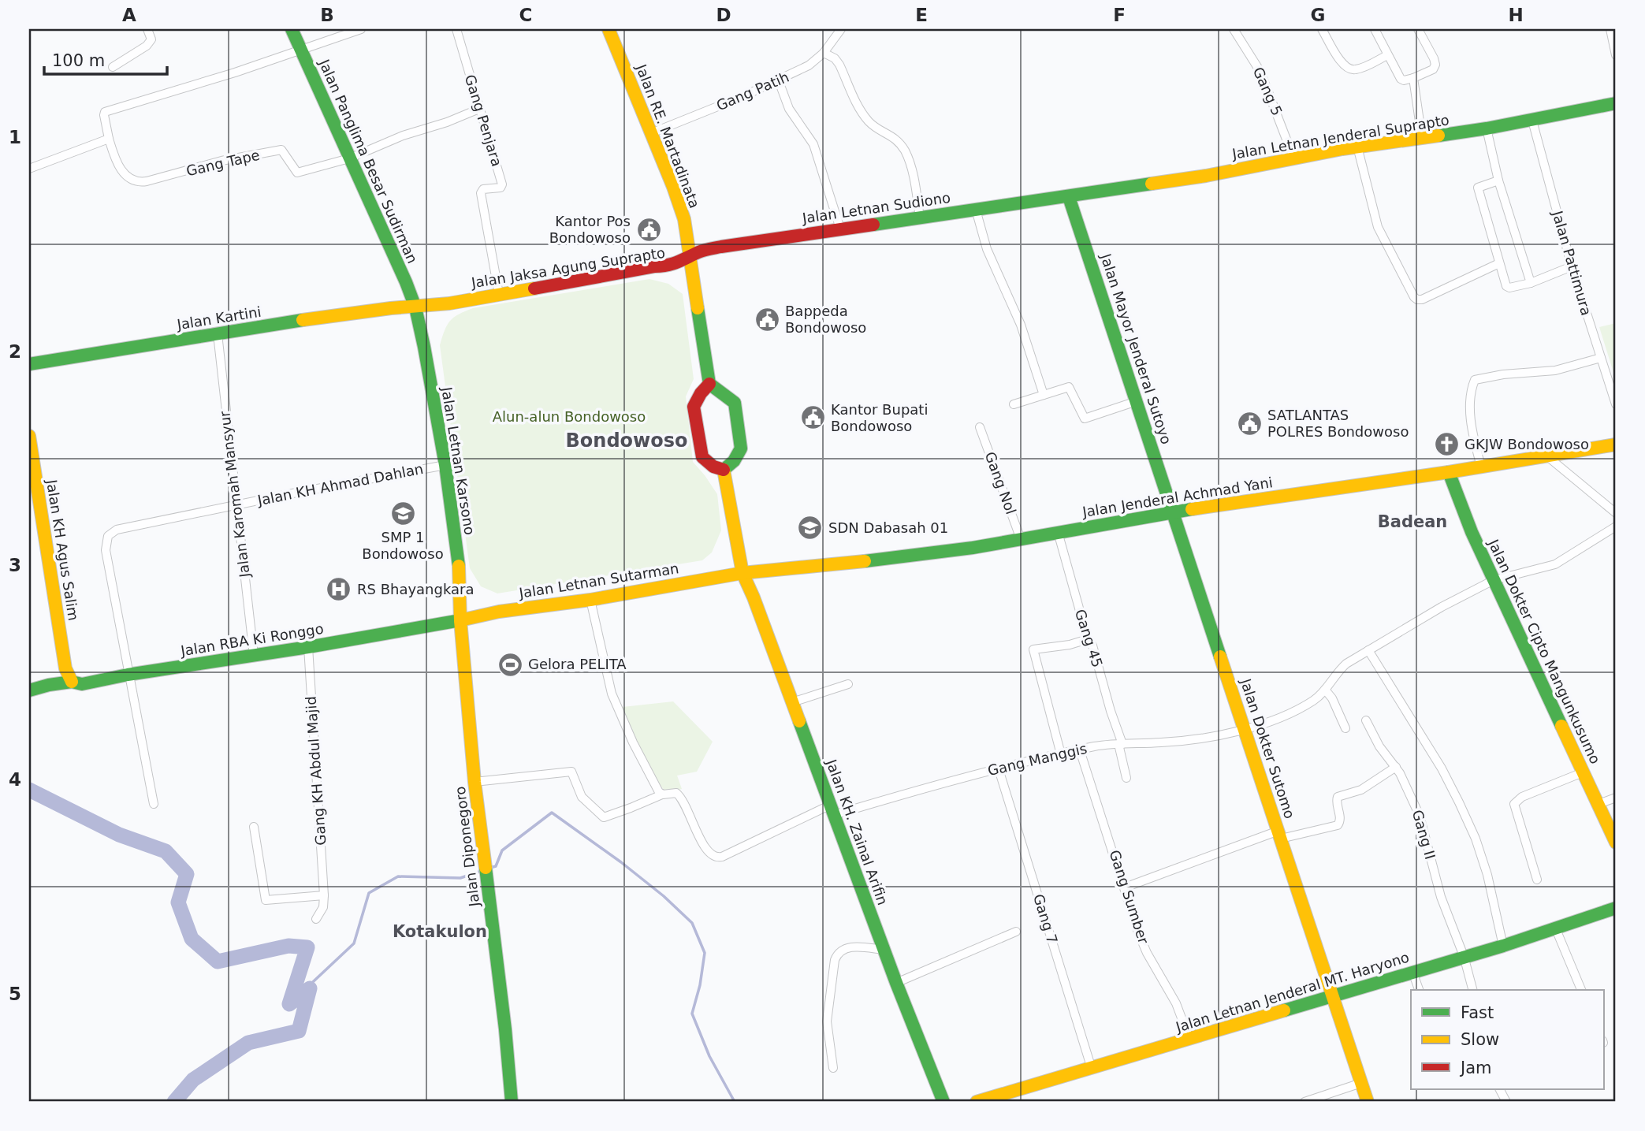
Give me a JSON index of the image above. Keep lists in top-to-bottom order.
{
  "streets": {
    "main road": [
      "Jalan RE. Martadinata",
      "Jalan Letnan Jenderal Suprapto",
      "Jalan Panglima Besar Sudirman",
      "Jalan Letnan Sudiono",
      "Jalan Jaksa Agung Suprapto",
      "Jalan Kartini",
      "Jalan Mayor Jenderal Sutoyo",
      "Jalan Letnan Karsono",
      "Jalan Jenderal Achmad Yani",
      "Jalan KH Agus Salim",
      "Jalan Letnan Sutarman",
      "Jalan RBA Ki Ronggo",
      "Jalan Dokter Cipto Mangunkusumo",
      "Jalan Dokter Sutomo",
      "Jalan KH. Zainal Arifin",
      "Jalan Diponegoro",
      "Jalan Letnan Jenderal MT. Haryono"
    ],
    "street": [
      "Gang Patih",
      "Gang 5",
      "Gang Penjara",
      "Gang Tape",
      "Jalan Pattimura",
      "Gang Nol",
      "Jalan KH Ahmad Dahlan",
      "Jalan Karomah Mansyur",
      "Gang 45",
      "Gang Manggis",
      "Gang KH Abdul Majid",
      "Gang II",
      "Gang Sumber",
      "Gang 7"
    ]
  },
  "crossings": [
    ["Gang Patih", "Jalan RE. Martadinata"],
    ["Gang 5", "Jalan Letnan Jenderal Suprapto"],
    ["Gang Penjara", "Jalan Jaksa Agung Suprapto"],
    ["Jalan RE. Martadinata", "Jalan Letnan Sudiono"],
    ["Jalan RE. Martadinata", "Jalan Jaksa Agung Suprapto"],
    ["Jalan Letnan Jenderal Suprapto", "Jalan Letnan Sudiono"],
    ["Jalan Letnan Jenderal Suprapto", "Jalan Pattimura"],
    ["Jalan Letnan Jenderal Suprapto", "Jalan Mayor Jenderal Sutoyo"],
    ["Jalan Panglima Besar Sudirman", "Gang Tape"],
    ["Jalan Panglima Besar Sudirman", "Jalan Jaksa Agung Suprapto"],
    ["Jalan Panglima Besar Sudirman", "Jalan Kartini"],
    ["Jalan Panglima Besar Sudirman", "Jalan Letnan Karsono"],
    ["Jalan Letnan Sudiono", "Jalan Jaksa Agung Suprapto"],
    ["Jalan Letnan Sudiono", "Jalan Mayor Jenderal Sutoyo"],
    ["Jalan Jaksa Agung Suprapto", "Jalan Kartini"],
    ["Jalan Jaksa Agung Suprapto", "Jalan Letnan Karsono"],
    ["Jalan Kartini", "Jalan Letnan Karsono"],
    ["Jalan Kartini", "Jalan Karomah Mansyur"],
    ["Jalan Mayor Jenderal Sutoyo", "Jalan Jenderal Achmad Yani"],
    ["Jalan Mayor Jenderal Sutoyo", "Jalan Dokter Sutomo"],
    ["Jalan Letnan Karsono", "Jalan KH Ahmad Dahlan"],
    ["Jalan Letnan Karsono", "Jalan Letnan Sutarman"],
    ["Jalan Letnan Karsono", "Jalan RBA Ki Ronggo"],
    ["Jalan Letnan Karsono", "Jalan Diponegoro"],
    ["Gang Nol", "Jalan Jenderal Achmad Yani"],
    ["Jalan KH Ahmad Dahlan", "Jalan Karomah Mansyur"],
    ["Jalan KH Ahmad Dahlan", "Jalan RBA Ki Ronggo"],
    ["Jalan Karomah Mansyur", "Jalan RBA Ki Ronggo"],
    ["Jalan Jenderal Achmad Yani", "Jalan Letnan Sutarman"],
    ["Jalan Jenderal Achmad Yani", "Gang 45"],
    ["Jalan Jenderal Achmad Yani", "Jalan Dokter Cipto Mangunkusumo"],
    ["Jalan Jenderal Achmad Yani", "Jalan Dokter Sutomo"],
    ["Jalan Jenderal Achmad Yani", "Jalan KH. Zainal Arifin"],
    ["Jalan KH Agus Salim", "Jalan RBA Ki Ronggo"],
    ["Jalan Letnan Sutarman", "Jalan RBA Ki Ronggo"],
    ["Jalan Letnan Sutarman", "Jalan KH. Zainal Arifin"],
    ["Jalan Letnan Sutarman", "Jalan Diponegoro"],
    ["Gang 45", "Gang Manggis"],
    ["Jalan RBA Ki Ronggo", "Gang KH Abdul Majid"],
    ["Jalan RBA Ki Ronggo", "Jalan Diponegoro"],
    ["Jalan Dokter Cipto Mangunkusumo", "Gang Manggis"],
    ["Jalan Dokter Sutomo", "Gang Manggis"],
    ["Jalan Dokter Sutomo", "Jalan Letnan Jenderal MT. Haryono"],
    ["Gang Manggis", "Jalan KH. Zainal Arifin"],
    ["Gang Manggis", "Gang Sumber"],
    ["Gang Manggis", "Gang 7"],
    ["Gang II", "Jalan Letnan Jenderal MT. Haryono"],
    ["Gang Sumber", "Jalan Letnan Jenderal MT. Haryono"],
    ["Gang 7", "Jalan Letnan Jenderal MT. Haryono"]
  ],
  "districts": ["Bondowoso", "Badean", "Kotakulon"],
  "parks": ["Alun-alun Bondowoso"],
  "places": {
    "public building": [
      "Kantor Pos Bondowoso",
      "Bappeda Bondowoso",
      "Kantor Bupati Bondowoso",
      "SATLANTAS POLRES Bondowoso"
    ],
    "church": ["GKJW Bondowoso"],
    "school or university": ["SMP 1 Bondowoso", "SDN Dabasah 01"],
    "hospital": ["RS Bhayangkara"],
    "sports": ["Gelora PELITA"]
  },
  "legend": ["Fast", "Slow", "Jam"],
  "scale_bar": "100 m",
  "grid": {
    "columns": [
      "A",
      "B",
      "C",
      "D",
      "E",
      "F",
      "G",
      "H"
    ],
    "rows": [
      "1",
      "2",
      "3",
      "4",
      "5"
    ]
  }
}
